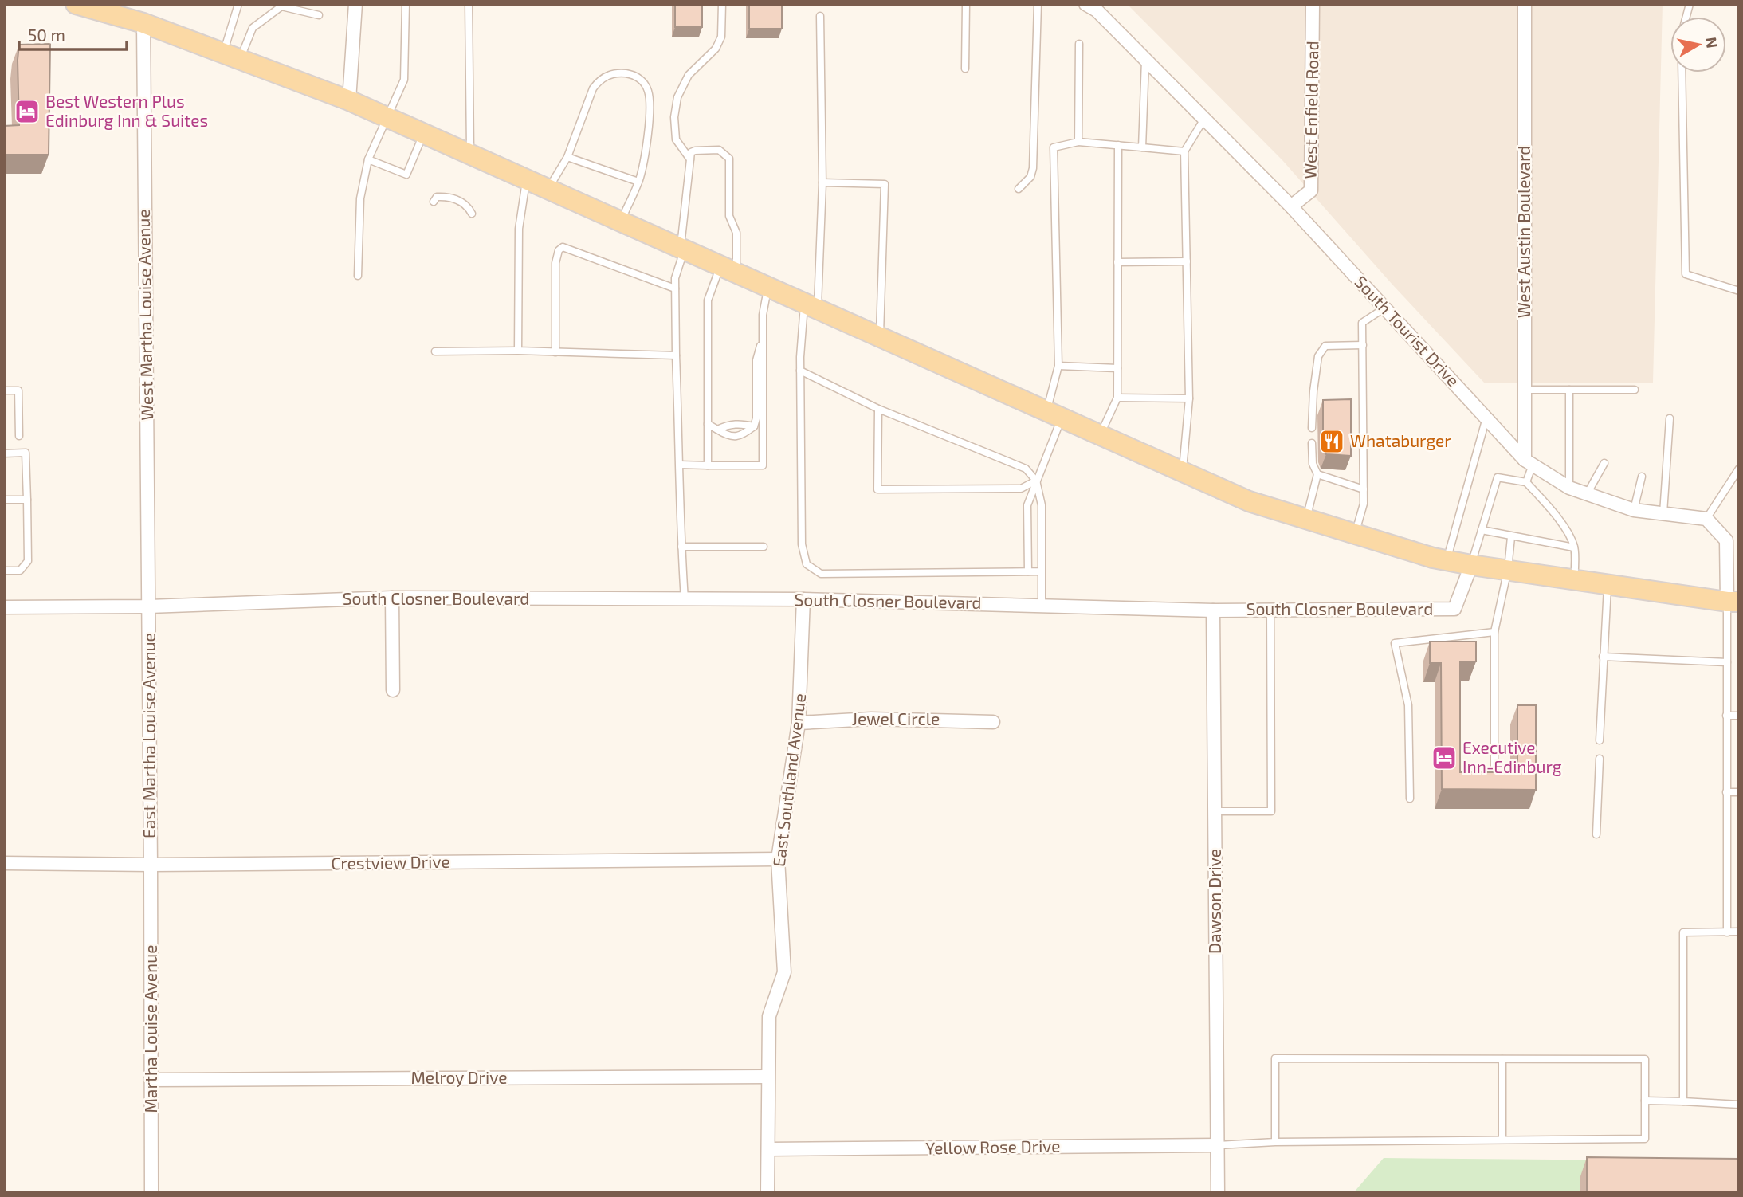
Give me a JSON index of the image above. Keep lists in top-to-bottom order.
{
  "streets": {
    "street": [
      "West Enfield Road",
      "West Austin Boulevard",
      "West Martha Louise Avenue",
      "South Tourist Drive",
      "South Closner Boulevard",
      "Jewel Circle",
      "East Martha Louise Avenue",
      "East Southland Avenue",
      "Crestview Drive",
      "Dawson Drive",
      "Martha Louise Avenue",
      "Melroy Drive",
      "Yellow Rose Drive"
    ]
  },
  "crossings": [
    ["West Enfield Road", "South Tourist Drive"],
    ["West Austin Boulevard", "South Tourist Drive"],
    ["West Martha Louise Avenue", "South Closner Boulevard"],
    ["West Martha Louise Avenue", "East Martha Louise Avenue"],
    ["South Closner Boulevard", "East Martha Louise Avenue"],
    ["South Closner Boulevard", "East Southland Avenue"],
    ["South Closner Boulevard", "Dawson Drive"],
    ["Jewel Circle", "East Southland Avenue"],
    ["East Martha Louise Avenue", "Crestview Drive"],
    ["East Martha Louise Avenue", "Martha Louise Avenue"],
    ["East Southland Avenue", "Crestview Drive"],
    ["East Southland Avenue", "Melroy Drive"],
    ["East Southland Avenue", "Yellow Rose Drive"],
    ["Crestview Drive", "Martha Louise Avenue"],
    ["Dawson Drive", "Yellow Rose Drive"],
    ["Martha Louise Avenue", "Melroy Drive"]
  ],
  "places": {
    "hotel": ["Best Western Plus Edinburg Inn & Suites", "Executive Inn-Edinburg"],
    "restaurant": ["Whataburger"]
  },
  "scale_bar": "50 m",
  "north": "right"
}
